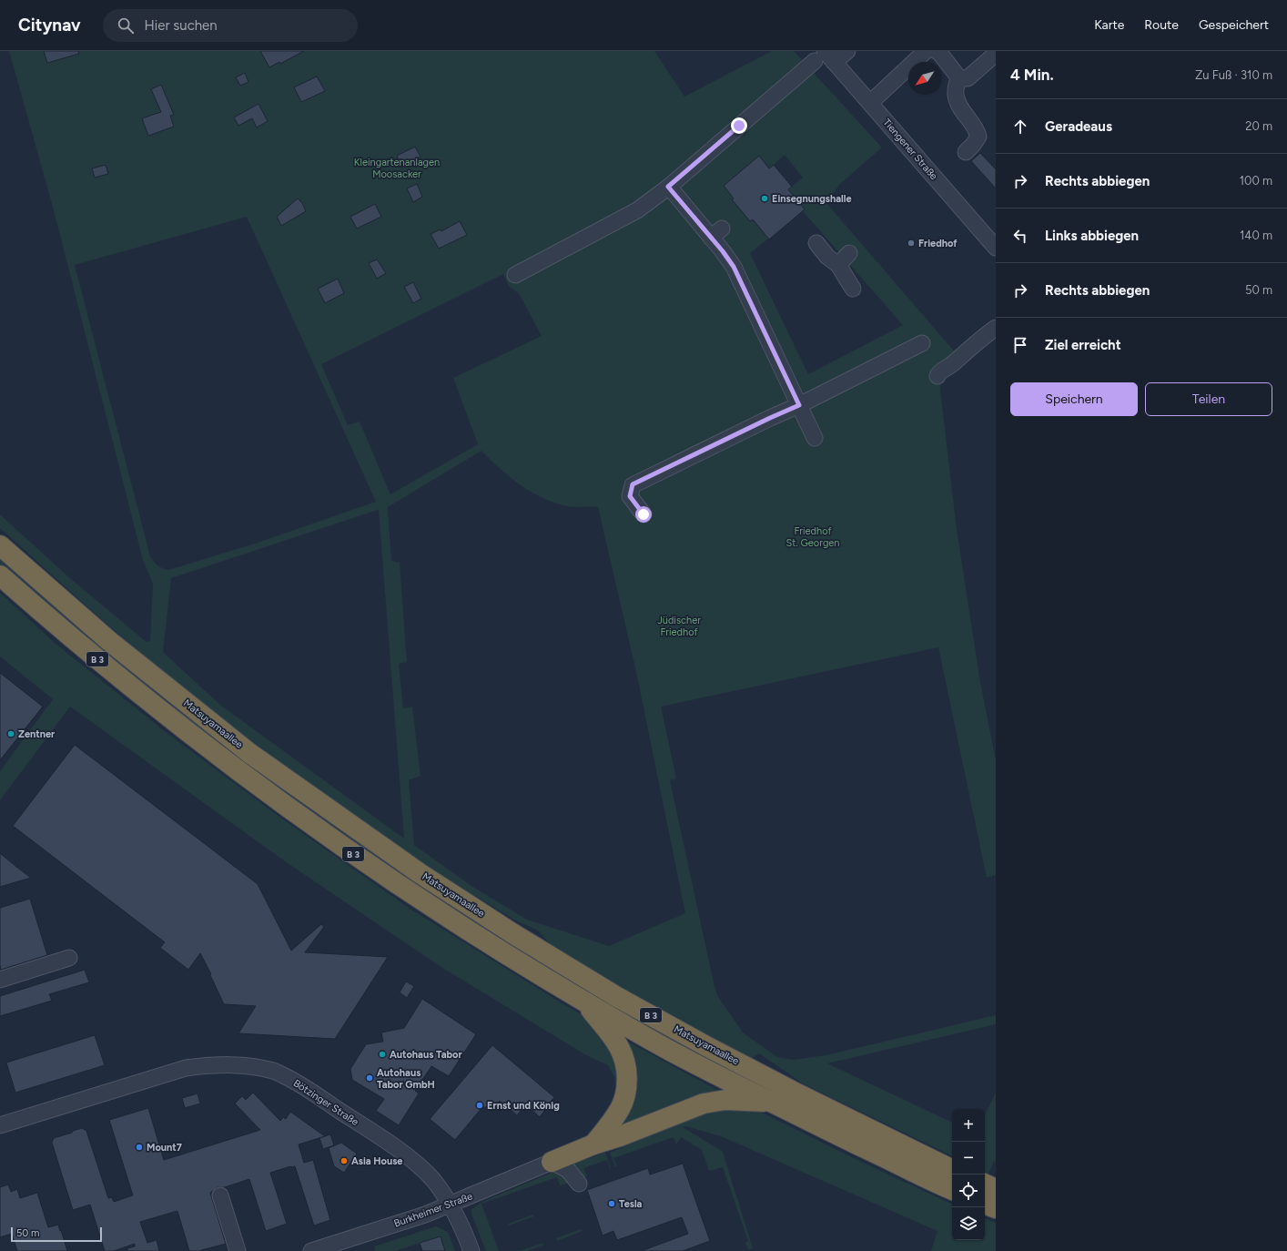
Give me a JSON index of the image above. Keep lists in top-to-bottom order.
{
  "streets": {
    "highway": ["B 3", "Matsuyamaallee"],
    "street": ["Tiengener Straße", "Bötzinger Straße", "Burkheimer Straße"]
  },
  "crossings": [
    ["Bötzinger Straße", "Burkheimer Straße"]
  ],
  "parks": ["Kleingartenanlagen Moosacker", "Friedhof St. Georgen", "Jüdischer Friedhof"],
  "places": [
    "Einsegnungshalle",
    "Friedhof",
    "Zentner",
    "Autohaus Tabor",
    "Autohaus Tabor GmbH",
    "Ernst und König",
    "Mount7",
    "Asia House",
    "Tesla"
  ],
  "scale_bar": "50 m",
  "north": "bottom left",
  "page": {
    "header": "Citynav",
    "search": "Hier suchen",
    "nav": ["Karte", "Route", "Gespeichert"],
    "heading": ["4 Min.", "Zu Fuß · 310 m"],
    "list": [
      ["Geradeaus", "20 m"],
      ["Rechts abbiegen", "100 m"],
      ["Links abbiegen", "140 m"],
      ["Rechts abbiegen", "50 m"],
      "Ziel erreicht"
    ],
    "buttons": ["Speichern", "Teilen"],
    "map_buttons": ["+", "−"],
    "scale": "50 m"
  }
}
